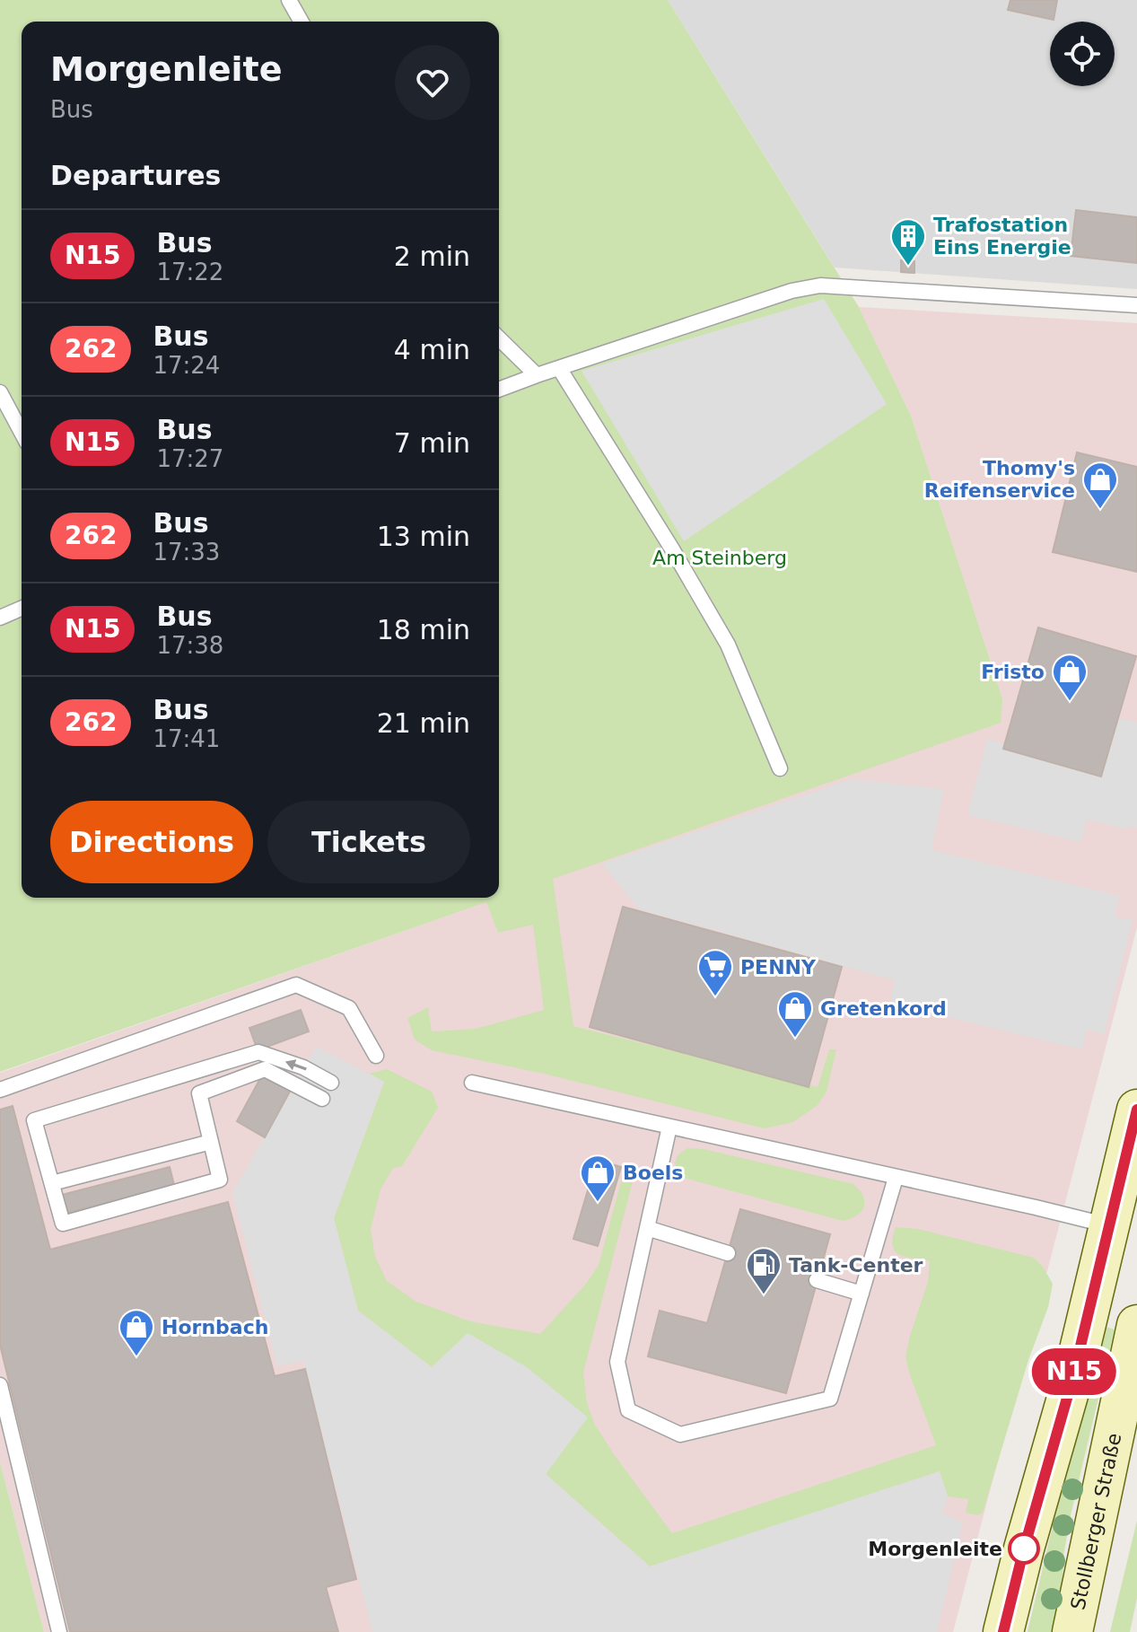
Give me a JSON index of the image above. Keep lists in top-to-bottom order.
{
  "streets": {
    "main road": ["Stollberger Straße"]
  },
  "parks": ["Am Steinberg"],
  "places": {
    "building": ["Trafostation Eins Energie"],
    "shop": [
      "Thomy's Reifenservice",
      "Fristo",
      "Gretenkord",
      "Boels",
      "Hornbach"
    ],
    "supermarket": ["PENNY"],
    "fuel station": ["Tank-Center"],
    "other": ["Morgenleite"]
  },
  "lines": ["bus line N15"],
  "page": {
    "on_map": "N15",
    "heading": [
      ["Morgenleite", "Bus"],
      "Departures"
    ],
    "list": [
      {
        "mark": "N15",
        "name": "Bus",
        "note": "17:22",
        "value": "2 min"
      },
      {
        "mark": "262",
        "name": "Bus",
        "note": "17:24",
        "value": "4 min"
      },
      {
        "mark": "N15",
        "name": "Bus",
        "note": "17:27",
        "value": "7 min"
      },
      {
        "mark": "262",
        "name": "Bus",
        "note": "17:33",
        "value": "13 min"
      },
      {
        "mark": "N15",
        "name": "Bus",
        "note": "17:38",
        "value": "18 min"
      },
      {
        "mark": "262",
        "name": "Bus",
        "note": "17:41",
        "value": "21 min"
      }
    ],
    "buttons": ["Directions", "Tickets"]
  }
}
